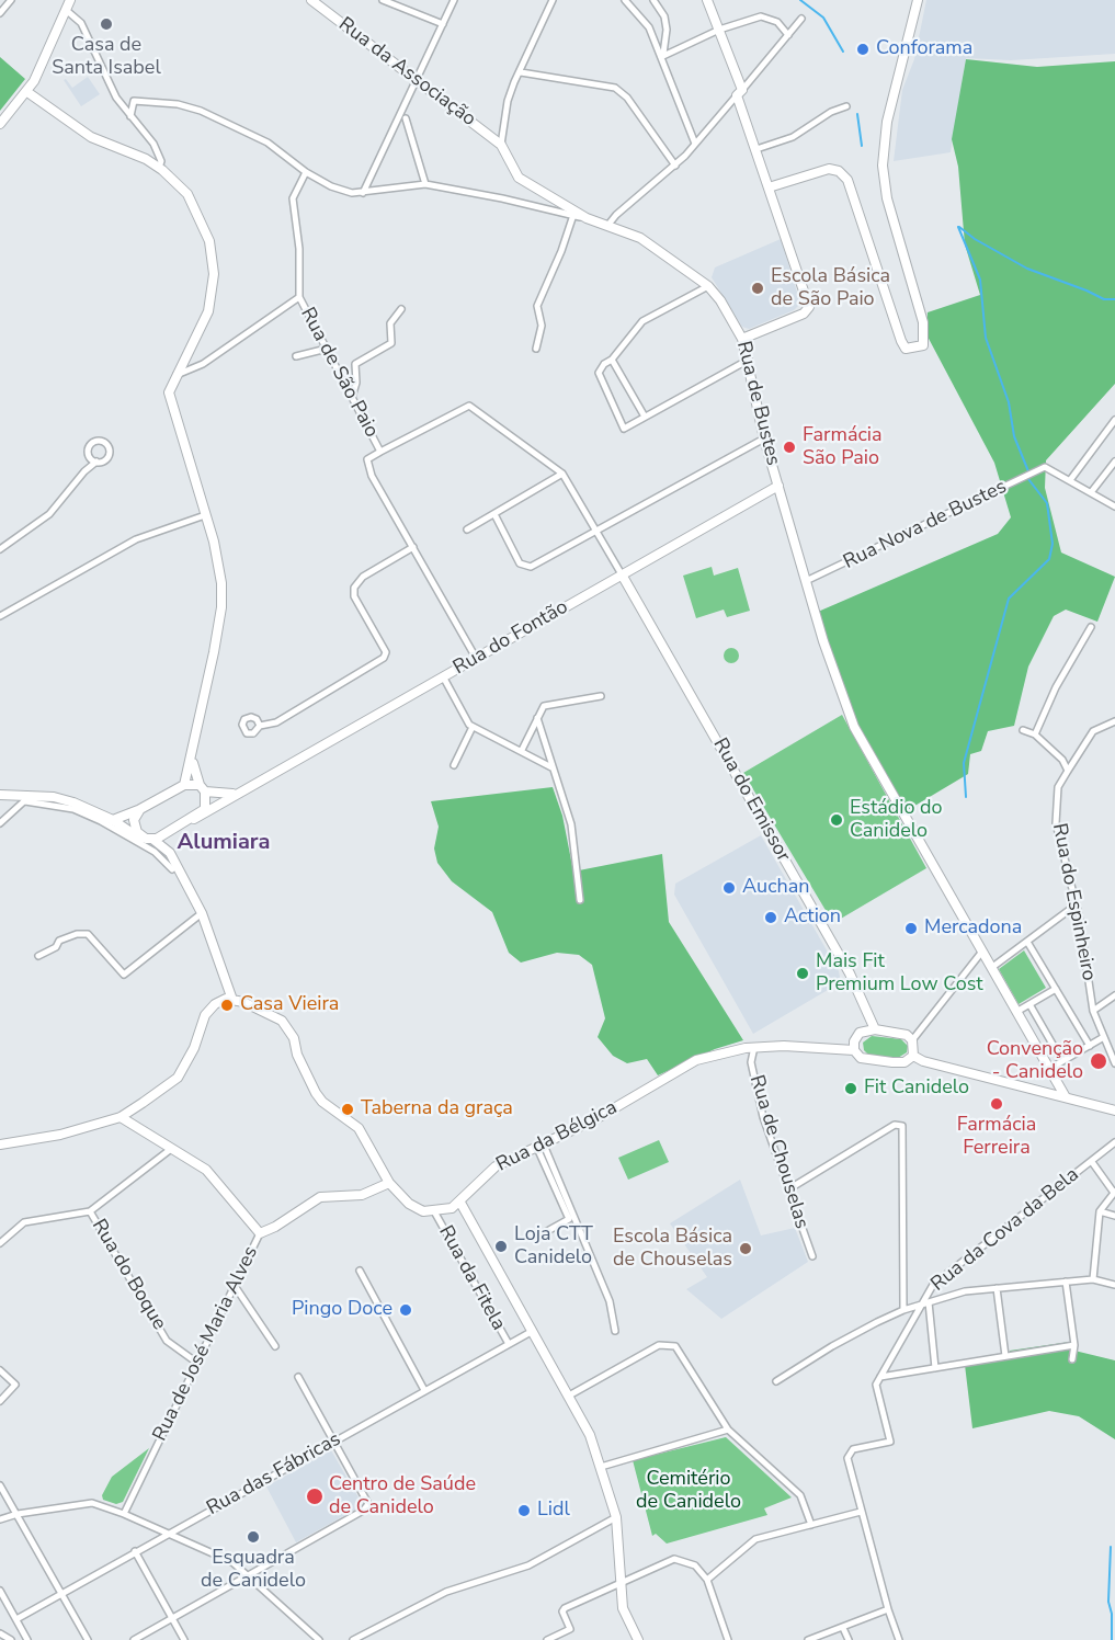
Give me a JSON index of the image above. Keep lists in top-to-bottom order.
{
  "streets": {
    "main road": [
      "Rua da Associação",
      "Rua de Bustes",
      "Rua do Fontão",
      "Rua do Emissor",
      "Rua da Bélgica",
      "Rua de José Maria Alves"
    ],
    "street": [
      "Rua de São Paio",
      "Rua Nova de Bustes",
      "Rua do Espinheiro",
      "Rua de Chouselas",
      "Rua da Cova da Bela",
      "Rua do Boque",
      "Rua da Fitela",
      "Rua das Fábricas"
    ]
  },
  "crossings": [
    ["Rua da Associação", "Rua de Bustes"],
    ["Rua de São Paio", "Rua de Bustes"],
    ["Rua de São Paio", "Rua do Fontão"],
    ["Rua de Bustes", "Rua Nova de Bustes"],
    ["Rua de Bustes", "Rua do Fontão"],
    ["Rua de Bustes", "Rua da Bélgica"],
    ["Rua do Fontão", "Rua do Emissor"],
    ["Rua da Bélgica", "Rua de Chouselas"],
    ["Rua da Bélgica", "Rua da Fitela"],
    ["Rua do Boque", "Rua de José Maria Alves"],
    ["Rua da Fitela", "Rua das Fábricas"]
  ],
  "districts": ["Alumiara"],
  "parks": ["Cemitério de Canidelo"],
  "places": [
    "Casa de Santa Isabel",
    "Conforama",
    "Escola Básica de São Paio",
    "Farmácia São Paio",
    "Estádio do Canidelo",
    "Auchan",
    "Action",
    "Mercadona",
    "Mais Fit Premium Low Cost",
    "Casa Vieira",
    "Convenção - Canidelo",
    "Fit Canidelo",
    "Farmácia Ferreira",
    "Taberna da graça",
    "Loja CTT Canidelo",
    "Escola Básica de Chouselas",
    "Pingo Doce",
    "Centro de Saúde de Canidelo",
    "Lidl",
    "Esquadra de Canidelo"
  ]
}
